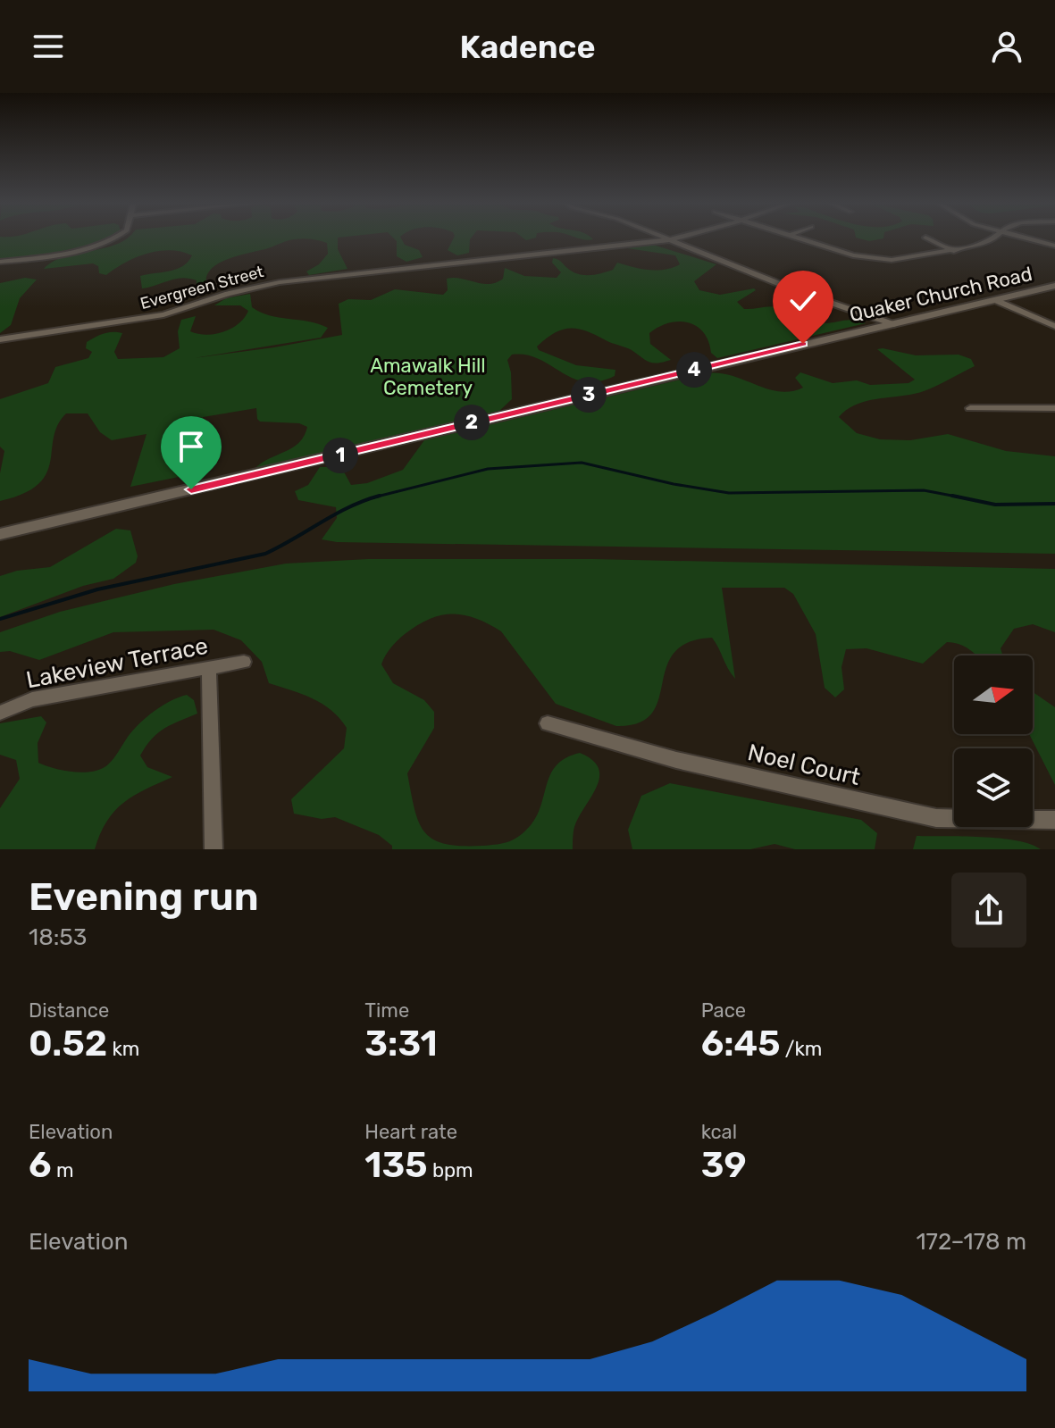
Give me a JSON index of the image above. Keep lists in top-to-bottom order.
{
  "streets": {
    "street": [
      "Evergreen Street",
      "Quaker Church Road",
      "Lakeview Terrace",
      "Noel Court"
    ]
  },
  "parks": ["Amawalk Hill Cemetery"],
  "north": "right",
  "page": {
    "header": "Kadence",
    "pins": [
      "4",
      "3",
      "2",
      "1"
    ],
    "heading": ["Evening run", "18:53"],
    "stats": [
      ["Distance", "0.52 km"],
      ["Time", "3:31"],
      ["Pace", "6:45 /km"],
      ["Elevation", "6 m"],
      ["Heart rate", "135 bpm"],
      ["kcal", "39"]
    ],
    "chart": ["Elevation", "172–178 m"]
  }
}
